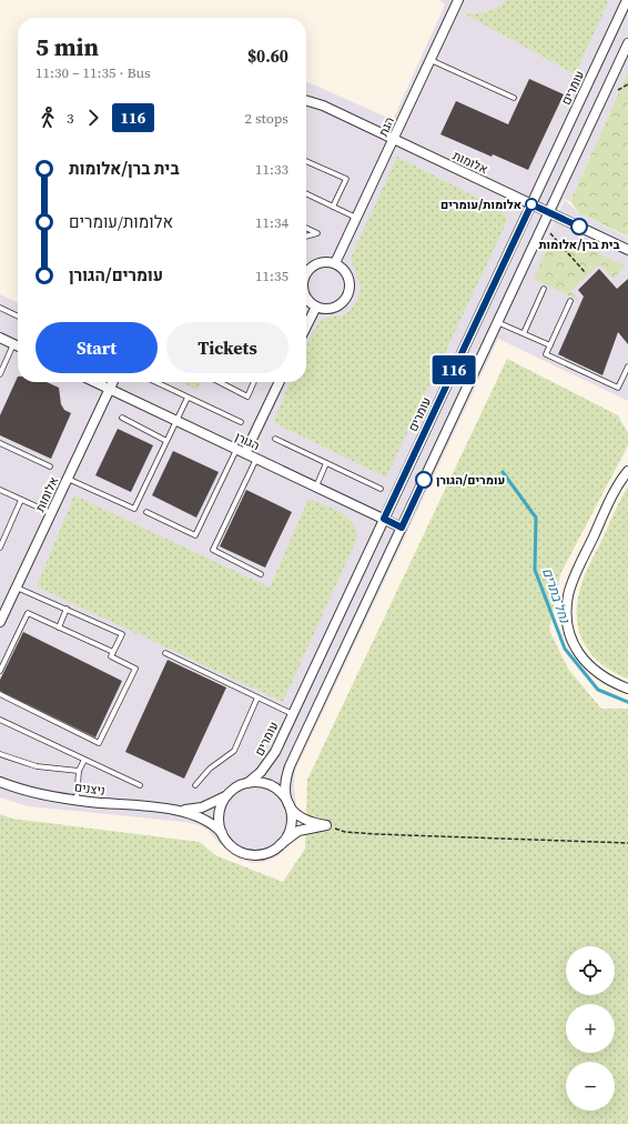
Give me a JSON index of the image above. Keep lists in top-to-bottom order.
{
  "streets": {
    "street": [
      "עומרים",
      "הגת",
      "אלומות",
      "הגורן",
      "ניצנים"
    ]
  },
  "crossings": [
    ["עומרים", "אלומות"],
    ["עומרים", "הגורן"],
    ["עומרים", "ניצנים"],
    ["הגת", "אלומות"],
    ["אלומות", "הגורן"]
  ],
  "water": ["נחל בתרים"],
  "places": ["אלומות/עומרים", "בית ברן/אלומות", "עומרים/הגורן"],
  "lines": ["bus line 116"],
  "page": {
    "on_map": "116",
    "heading": ["5 min", "11:30 – 11:35 · Bus", "$0.60"],
    "legs": ["3", "116", "2 stops"],
    "list": [
      {
        "name": "בית ברן/אלומות",
        "value": "11:33"
      },
      {
        "name": "אלומות/עומרים",
        "value": "11:34"
      },
      {
        "name": "עומרים/הגורן",
        "value": "11:35"
      }
    ],
    "buttons": ["Start", "Tickets"],
    "map_buttons": ["+", "−"]
  }
}
